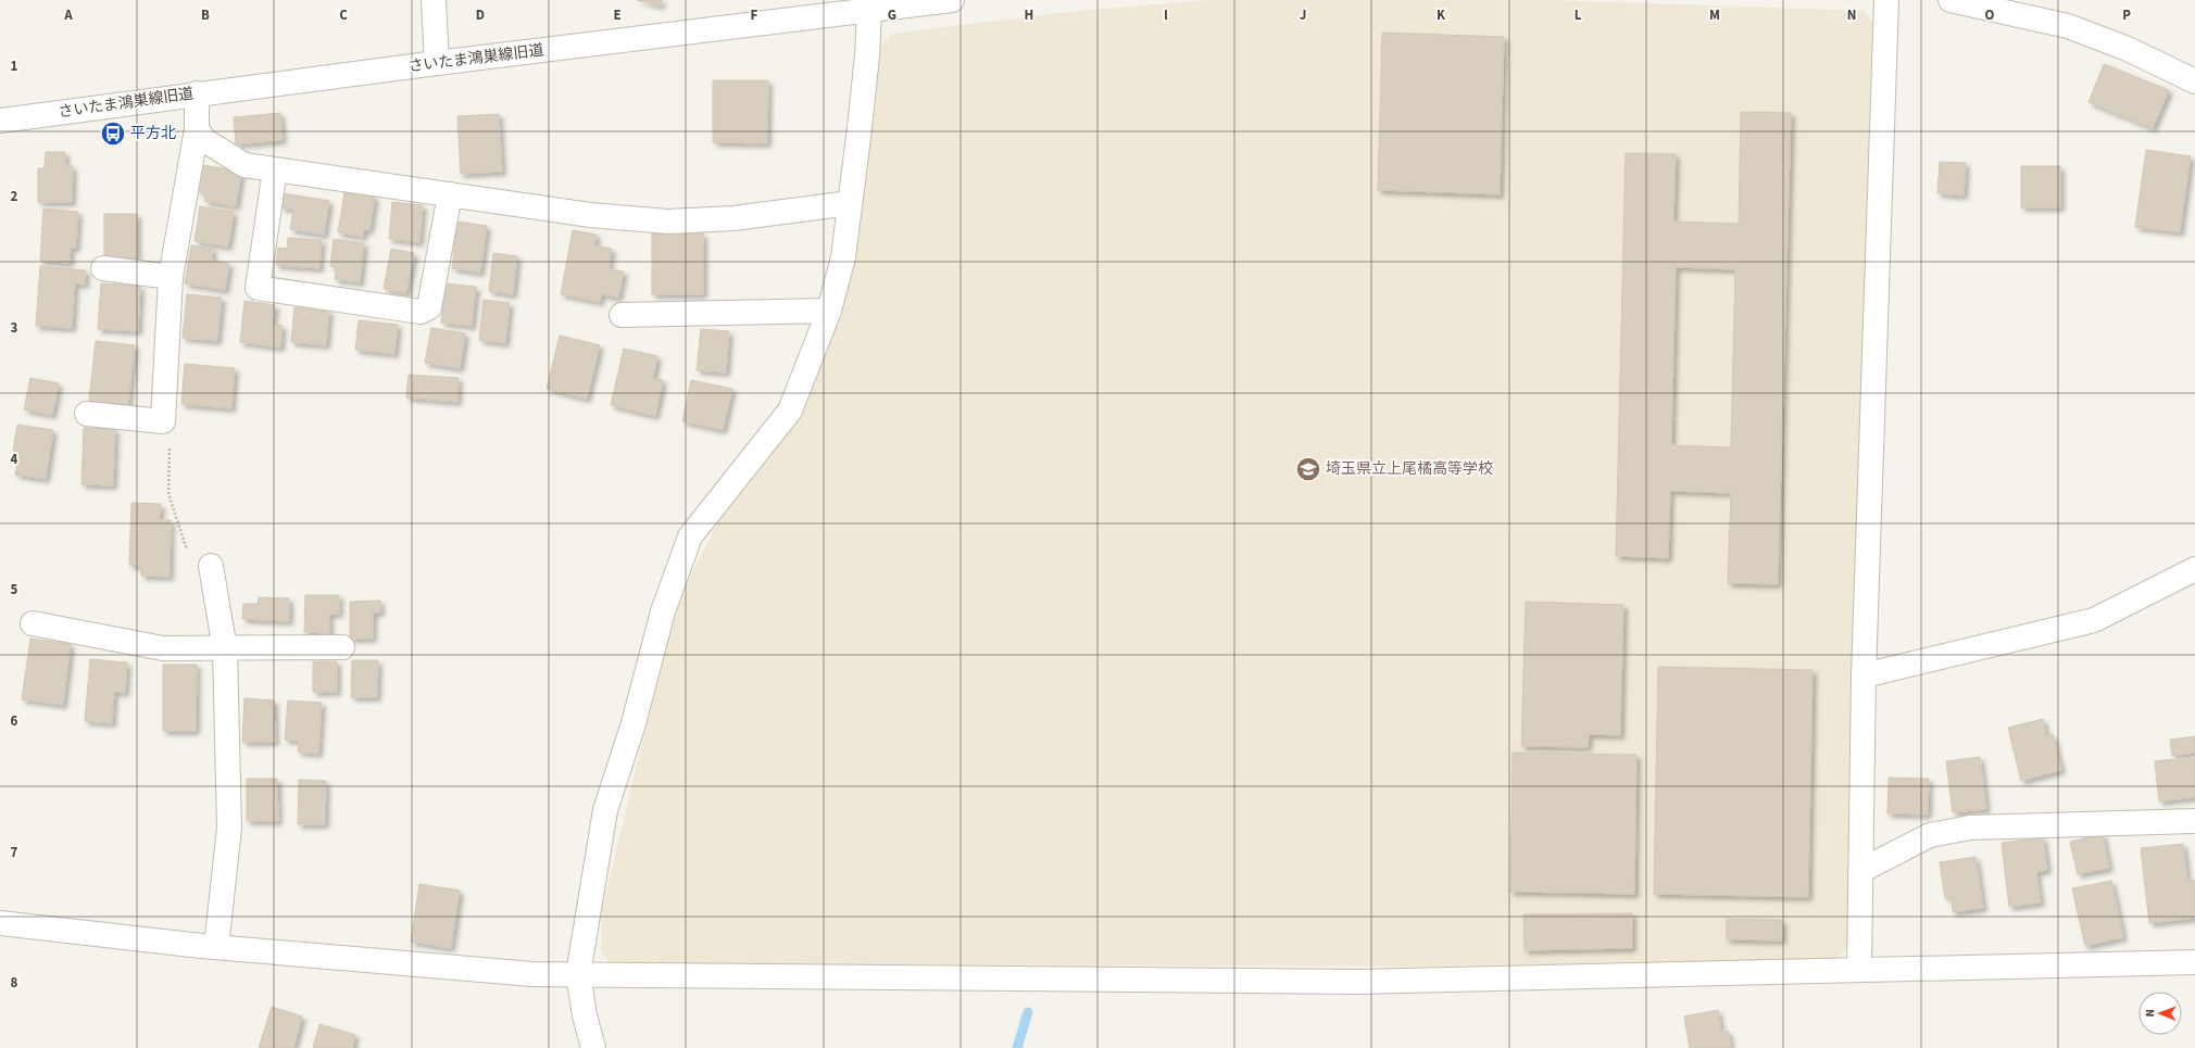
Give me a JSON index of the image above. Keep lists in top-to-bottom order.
{
  "streets": {
    "street": ["さいたま鴻巣線旧道"]
  },
  "places": {
    "bus stop": ["平方北"],
    "school or university": ["埼玉県立上尾橘高等学校"]
  },
  "north": "left",
  "grid": {
    "columns": [
      "A",
      "B",
      "C",
      "D",
      "E",
      "F",
      "G",
      "H",
      "I",
      "J",
      "K",
      "L",
      "M",
      "N",
      "O",
      "P"
    ],
    "rows": [
      "1",
      "2",
      "3",
      "4",
      "5",
      "6",
      "7",
      "8"
    ]
  }
}
